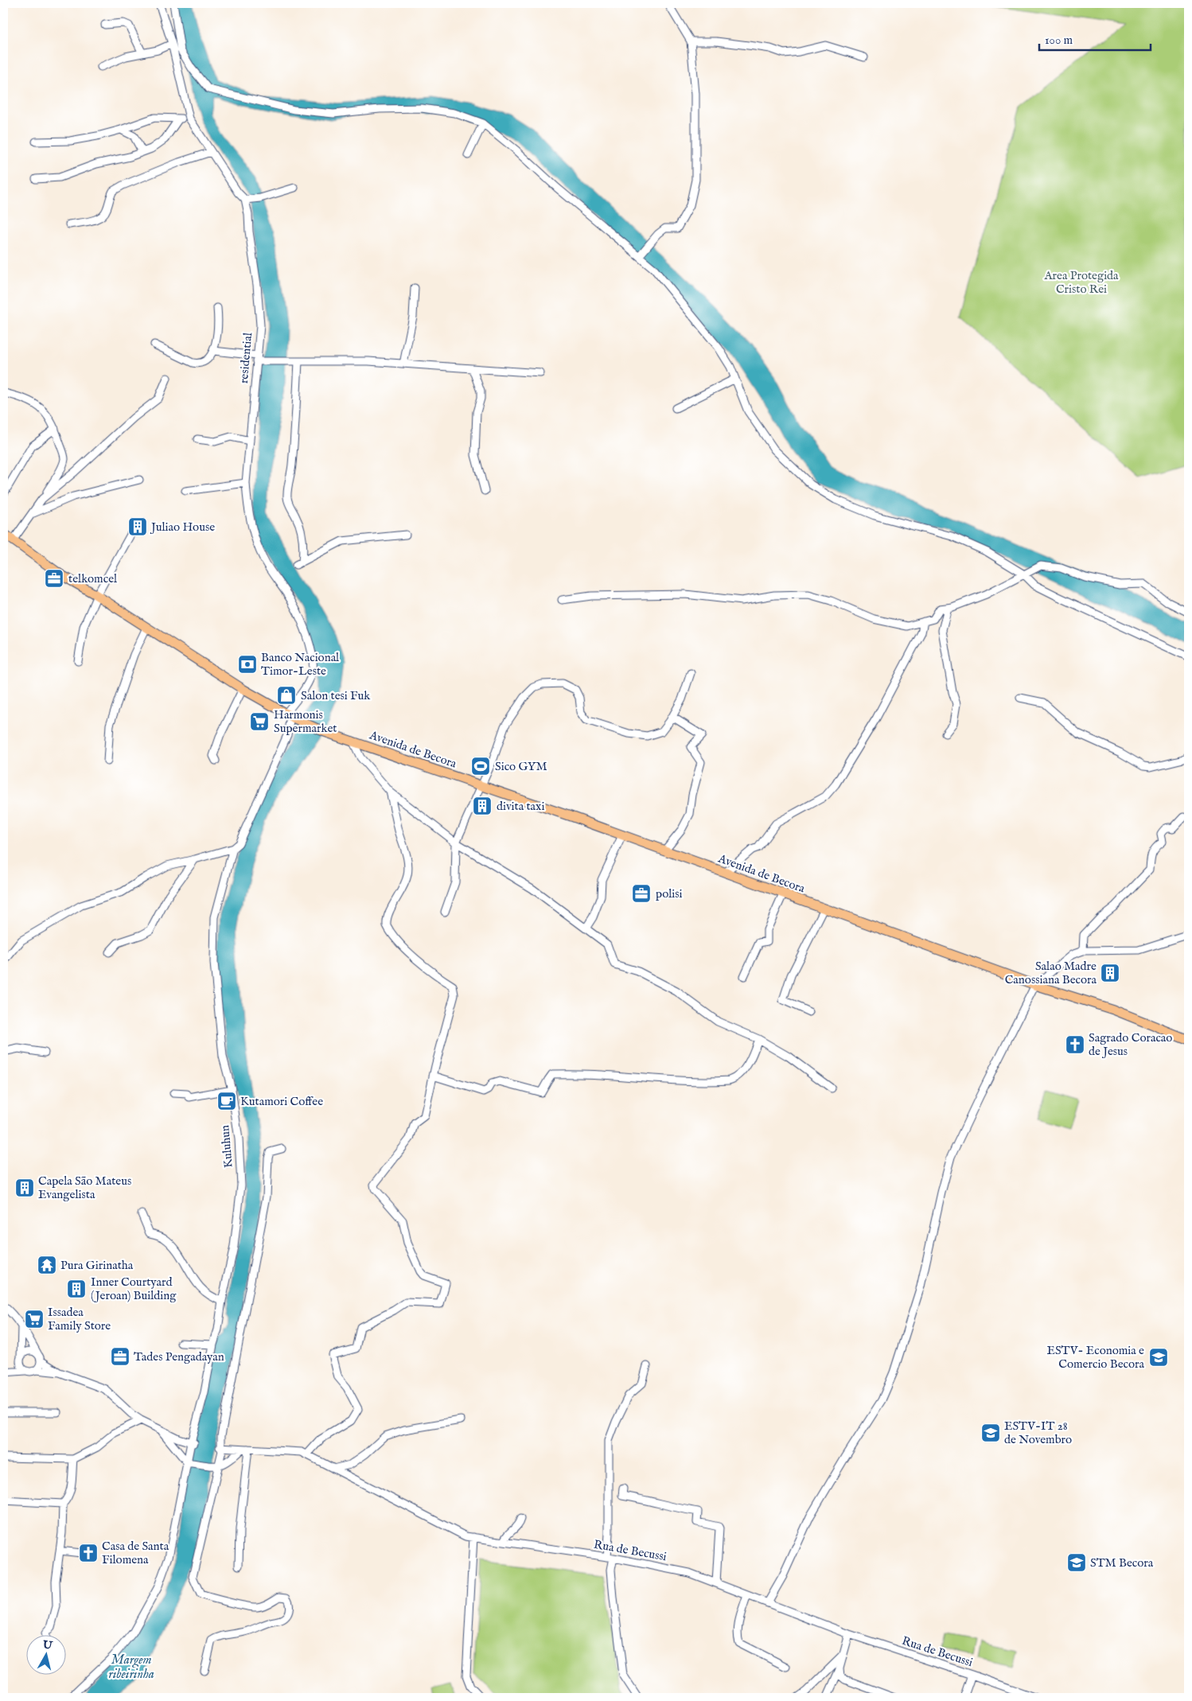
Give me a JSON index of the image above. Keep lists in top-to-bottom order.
{
  "streets": {
    "main road": ["Avenida de Becora"],
    "street": ["residential", "Kuluhun", "Rua de Becussi"]
  },
  "crossings": [
    ["residential", "Avenida de Becora"],
    ["residential", "Kuluhun"],
    ["Avenida de Becora", "Kuluhun"]
  ],
  "water": ["Margem ribeirinha"],
  "parks": ["Area Protegida Cristo Rei"],
  "places": {
    "building": [
      "Juliao House",
      "divita taxi",
      "Salao Madre Canossiana Becora",
      "Capela São Mateus Evangelista",
      "Inner Courtyard (Jeroan) Building"
    ],
    "office": ["telkomcel", "polisi", "Tades Pengadayan"],
    "bank": ["Banco Nacional Timor-Leste"],
    "shop": ["Salon tesi Fuk"],
    "supermarket": ["Harmonis Supermarket", "Issadea Family Store"],
    "sports": ["Sico GYM"],
    "church": ["Sagrado Coracao de Jesus", "Casa de Santa Filomena"],
    "cafe": ["Kutamori Coffee"],
    "temple": ["Pura Girinatha"],
    "school or university": ["ESTV- Economia e Comercio Becora", "ESTV-IT 28 de Novembro", "STM Becora"]
  },
  "scale_bar": "100 m",
  "north": "top"
}
